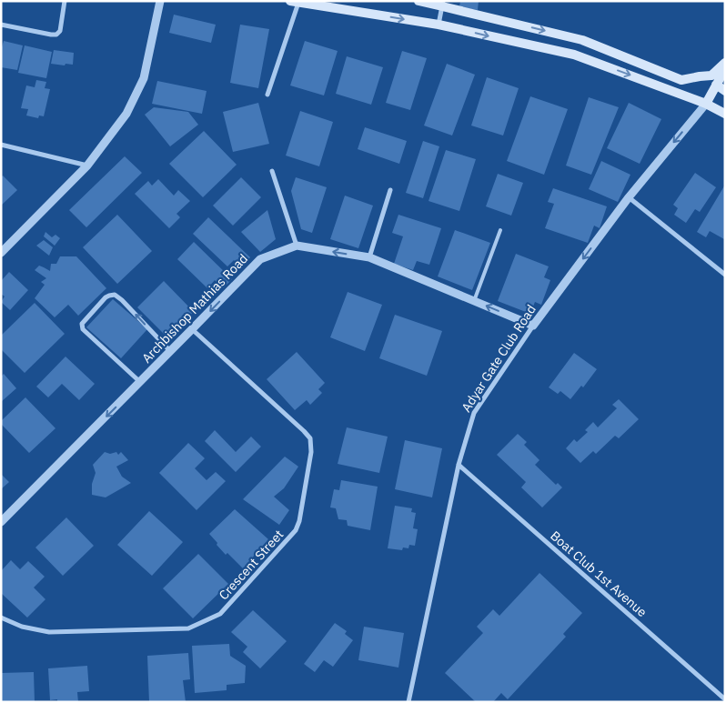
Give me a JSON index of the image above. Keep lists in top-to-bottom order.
{
  "streets": {
    "street": [
      "Archbishop Mathias Road",
      "Adyar Gate Club Road",
      "Crescent Street",
      "Boat Club 1st Avenue"
    ]
  },
  "crossings": [
    ["Archbishop Mathias Road", "Adyar Gate Club Road"],
    ["Archbishop Mathias Road", "Crescent Street"],
    ["Adyar Gate Club Road", "Boat Club 1st Avenue"]
  ],
  "one_way": ["Archbishop Mathias Road", "Adyar Gate Club Road"]
}
